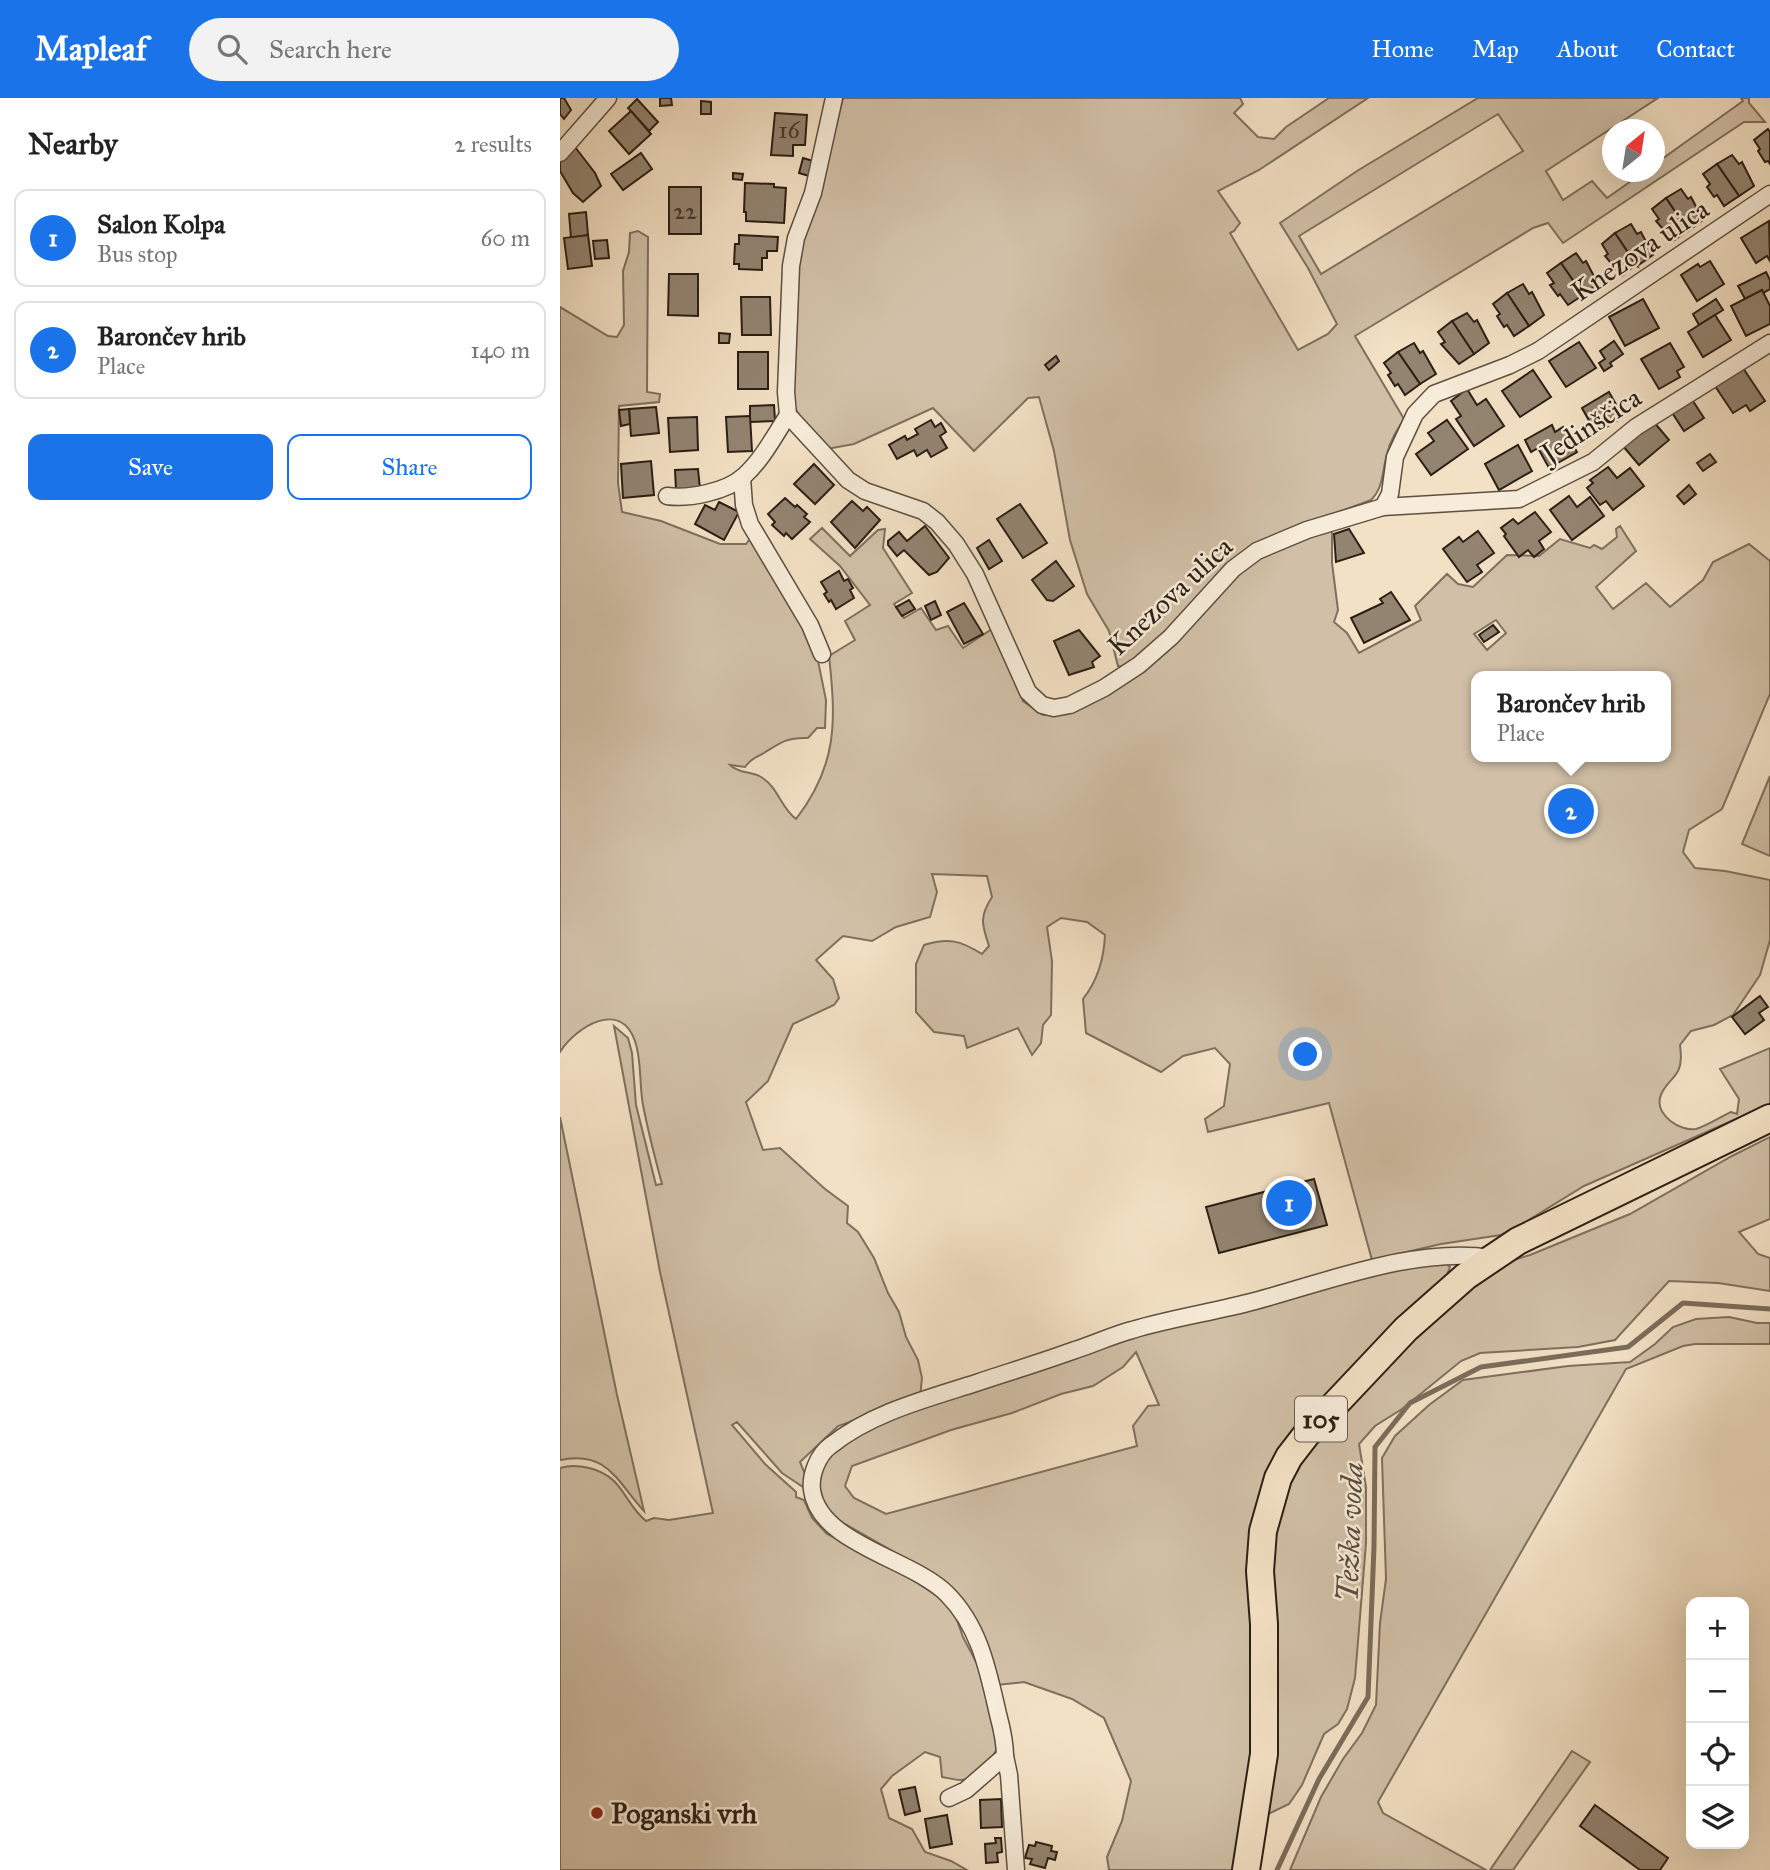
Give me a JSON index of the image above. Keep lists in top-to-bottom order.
{
  "streets": {
    "main road": ["105"],
    "street": ["Knezova ulica", "Jedinščica"]
  },
  "crossings": [
    ["Knezova ulica", "Jedinščica"]
  ],
  "water": ["Težka voda"],
  "places": ["Poganski vrh"],
  "house_numbers": ["16", "22"],
  "north": "top right",
  "page": {
    "header": "Mapleaf",
    "search": "Search here",
    "nav": [
      "Home",
      "Map",
      "About",
      "Contact"
    ],
    "heading": ["Nearby", "2 results"],
    "list": [
      {
        "mark": "1",
        "name": "Salon Kolpa",
        "note": "Bus stop",
        "value": "60 m"
      },
      {
        "mark": "2",
        "name": "Barončev hrib",
        "note": "Place",
        "value": "140 m"
      }
    ],
    "buttons": ["Save", "Share"],
    "popup": ["Barončev hrib", "Place"],
    "pins": ["2", "1"],
    "map_buttons": ["+", "−"]
  }
}
